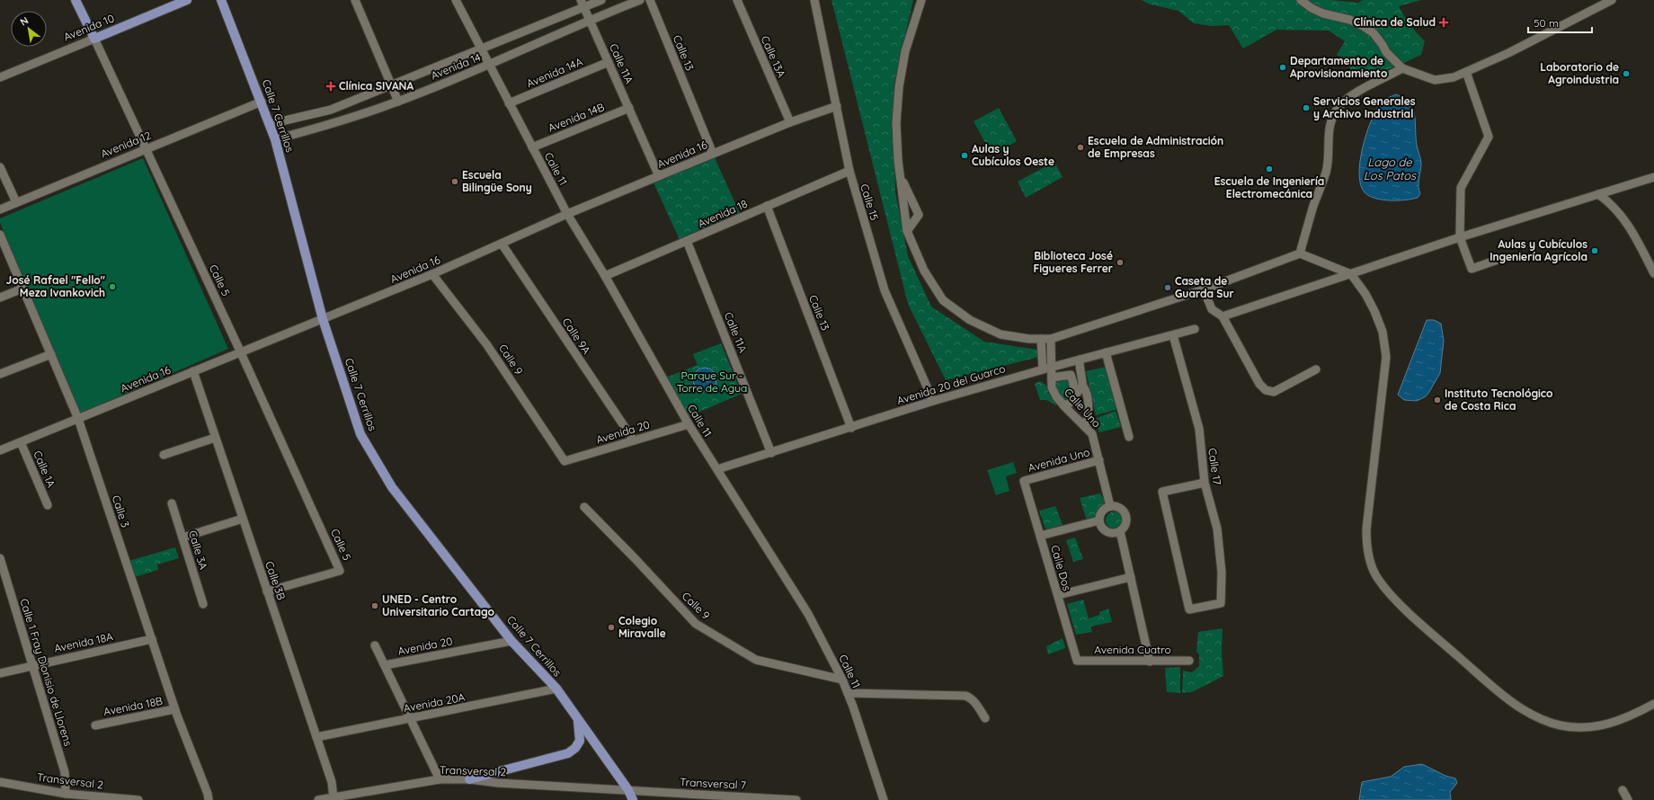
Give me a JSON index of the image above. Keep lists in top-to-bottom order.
{
  "streets": {
    "main road": ["Avenida 10", "Calle 7 Cerrillos", "Calle 5"],
    "street": [
      "Calle 13",
      "Calle 13A",
      "Calle 11A",
      "Avenida 14",
      "Avenida 14A",
      "Avenida 14B",
      "Avenida 12",
      "Avenida 16",
      "Calle 11",
      "Calle 15",
      "Avenida 18",
      "Calle 9A",
      "Calle 9",
      "Avenida 20 del Guarco",
      "Calle Uno",
      "Avenida 20",
      "Avenida Uno",
      "Calle 17",
      "Calle 1A",
      "Calle 3",
      "Calle 3A",
      "Calle Dos",
      "Calle 3B",
      "Avenida 18A",
      "Avenida Cuatro",
      "Calle 1 Fray Dionisio de Llorens",
      "Avenida 20A",
      "Avenida 18B",
      "Transversal 2",
      "Transversal 7"
    ]
  },
  "crossings": [
    ["Avenida 10", "Calle 5"],
    ["Calle 13", "Avenida 16"],
    ["Calle 13", "Avenida 18"],
    ["Calle 13", "Avenida 20 del Guarco"],
    ["Calle 13A", "Avenida 16"],
    ["Calle 11A", "Avenida 14"],
    ["Calle 11A", "Avenida 14A"],
    ["Calle 11A", "Avenida 14B"],
    ["Calle 11A", "Avenida 16"],
    ["Calle 11A", "Avenida 18"],
    ["Calle 11A", "Avenida 20 del Guarco"],
    ["Avenida 14", "Calle 7 Cerrillos"],
    ["Avenida 14", "Calle 11"],
    ["Avenida 14A", "Calle 11"],
    ["Calle 7 Cerrillos", "Avenida 12"],
    ["Calle 7 Cerrillos", "Avenida 16"],
    ["Calle 7 Cerrillos", "Avenida 20"],
    ["Calle 7 Cerrillos", "Avenida 20A"],
    ["Calle 7 Cerrillos", "Transversal 2"],
    ["Calle 7 Cerrillos", "Transversal 7"],
    ["Avenida 14B", "Calle 11"],
    ["Avenida 12", "Calle 5"],
    ["Avenida 16", "Calle 11"],
    ["Avenida 16", "Calle 15"],
    ["Avenida 16", "Calle 5"],
    ["Avenida 16", "Calle 9A"],
    ["Avenida 16", "Calle 9"],
    ["Avenida 16", "Calle 1A"],
    ["Avenida 16", "Calle 3"],
    ["Avenida 16", "Calle 3B"],
    ["Calle 11", "Avenida 18"],
    ["Calle 11", "Calle 9"],
    ["Calle 11", "Avenida 20 del Guarco"],
    ["Calle 11", "Avenida 20"],
    ["Calle 15", "Avenida 18"],
    ["Calle 15", "Avenida 20 del Guarco"],
    ["Calle 5", "Calle 3B"],
    ["Calle 9A", "Avenida 20"],
    ["Calle 9", "Avenida 20"],
    ["Avenida 20 del Guarco", "Calle Uno"],
    ["Avenida 20 del Guarco", "Calle 17"],
    ["Calle Uno", "Avenida Uno"],
    ["Avenida Uno", "Calle Dos"],
    ["Calle 3", "Avenida 18A"],
    ["Calle 3", "Avenida 18B"],
    ["Calle Dos", "Avenida Cuatro"],
    ["Calle 3B", "Avenida 20A"],
    ["Calle 3B", "Transversal 2"],
    ["Avenida 18A", "Calle 1 Fray Dionisio de Llorens"],
    ["Calle 1 Fray Dionisio de Llorens", "Transversal 2"],
    ["Transversal 2", "Transversal 7"]
  ],
  "water": ["Lago de Los Patos"],
  "parks": ["Parque Sur - Torre de Agua"],
  "places": {
    "health": ["Clínica de Salud", "Clínica SIVANA"],
    "other": [
      "Departamento de Aprovisionamiento",
      "Laboratorio de Agroindustria",
      "Servicios Generales y Archivo Industrial",
      "Escuela de Administración de Empresas",
      "Aulas y Cubículos Oeste",
      "Escuela de Ingeniería Electromecánica",
      "Escuela Bilingüe Sony",
      "Aulas y Cubículos Ingeniería Agrícola",
      "Biblioteca José Figueres Ferrer",
      "José Rafael \"Fello\" Meza Ivankovich",
      "Caseta de Guarda Sur",
      "Instituto Tecnológico de Costa Rica",
      "UNED - Centro Universitario Cartago",
      "Colegio Miravalle"
    ]
  },
  "scale_bar": "50 m",
  "north": "top left"
}
